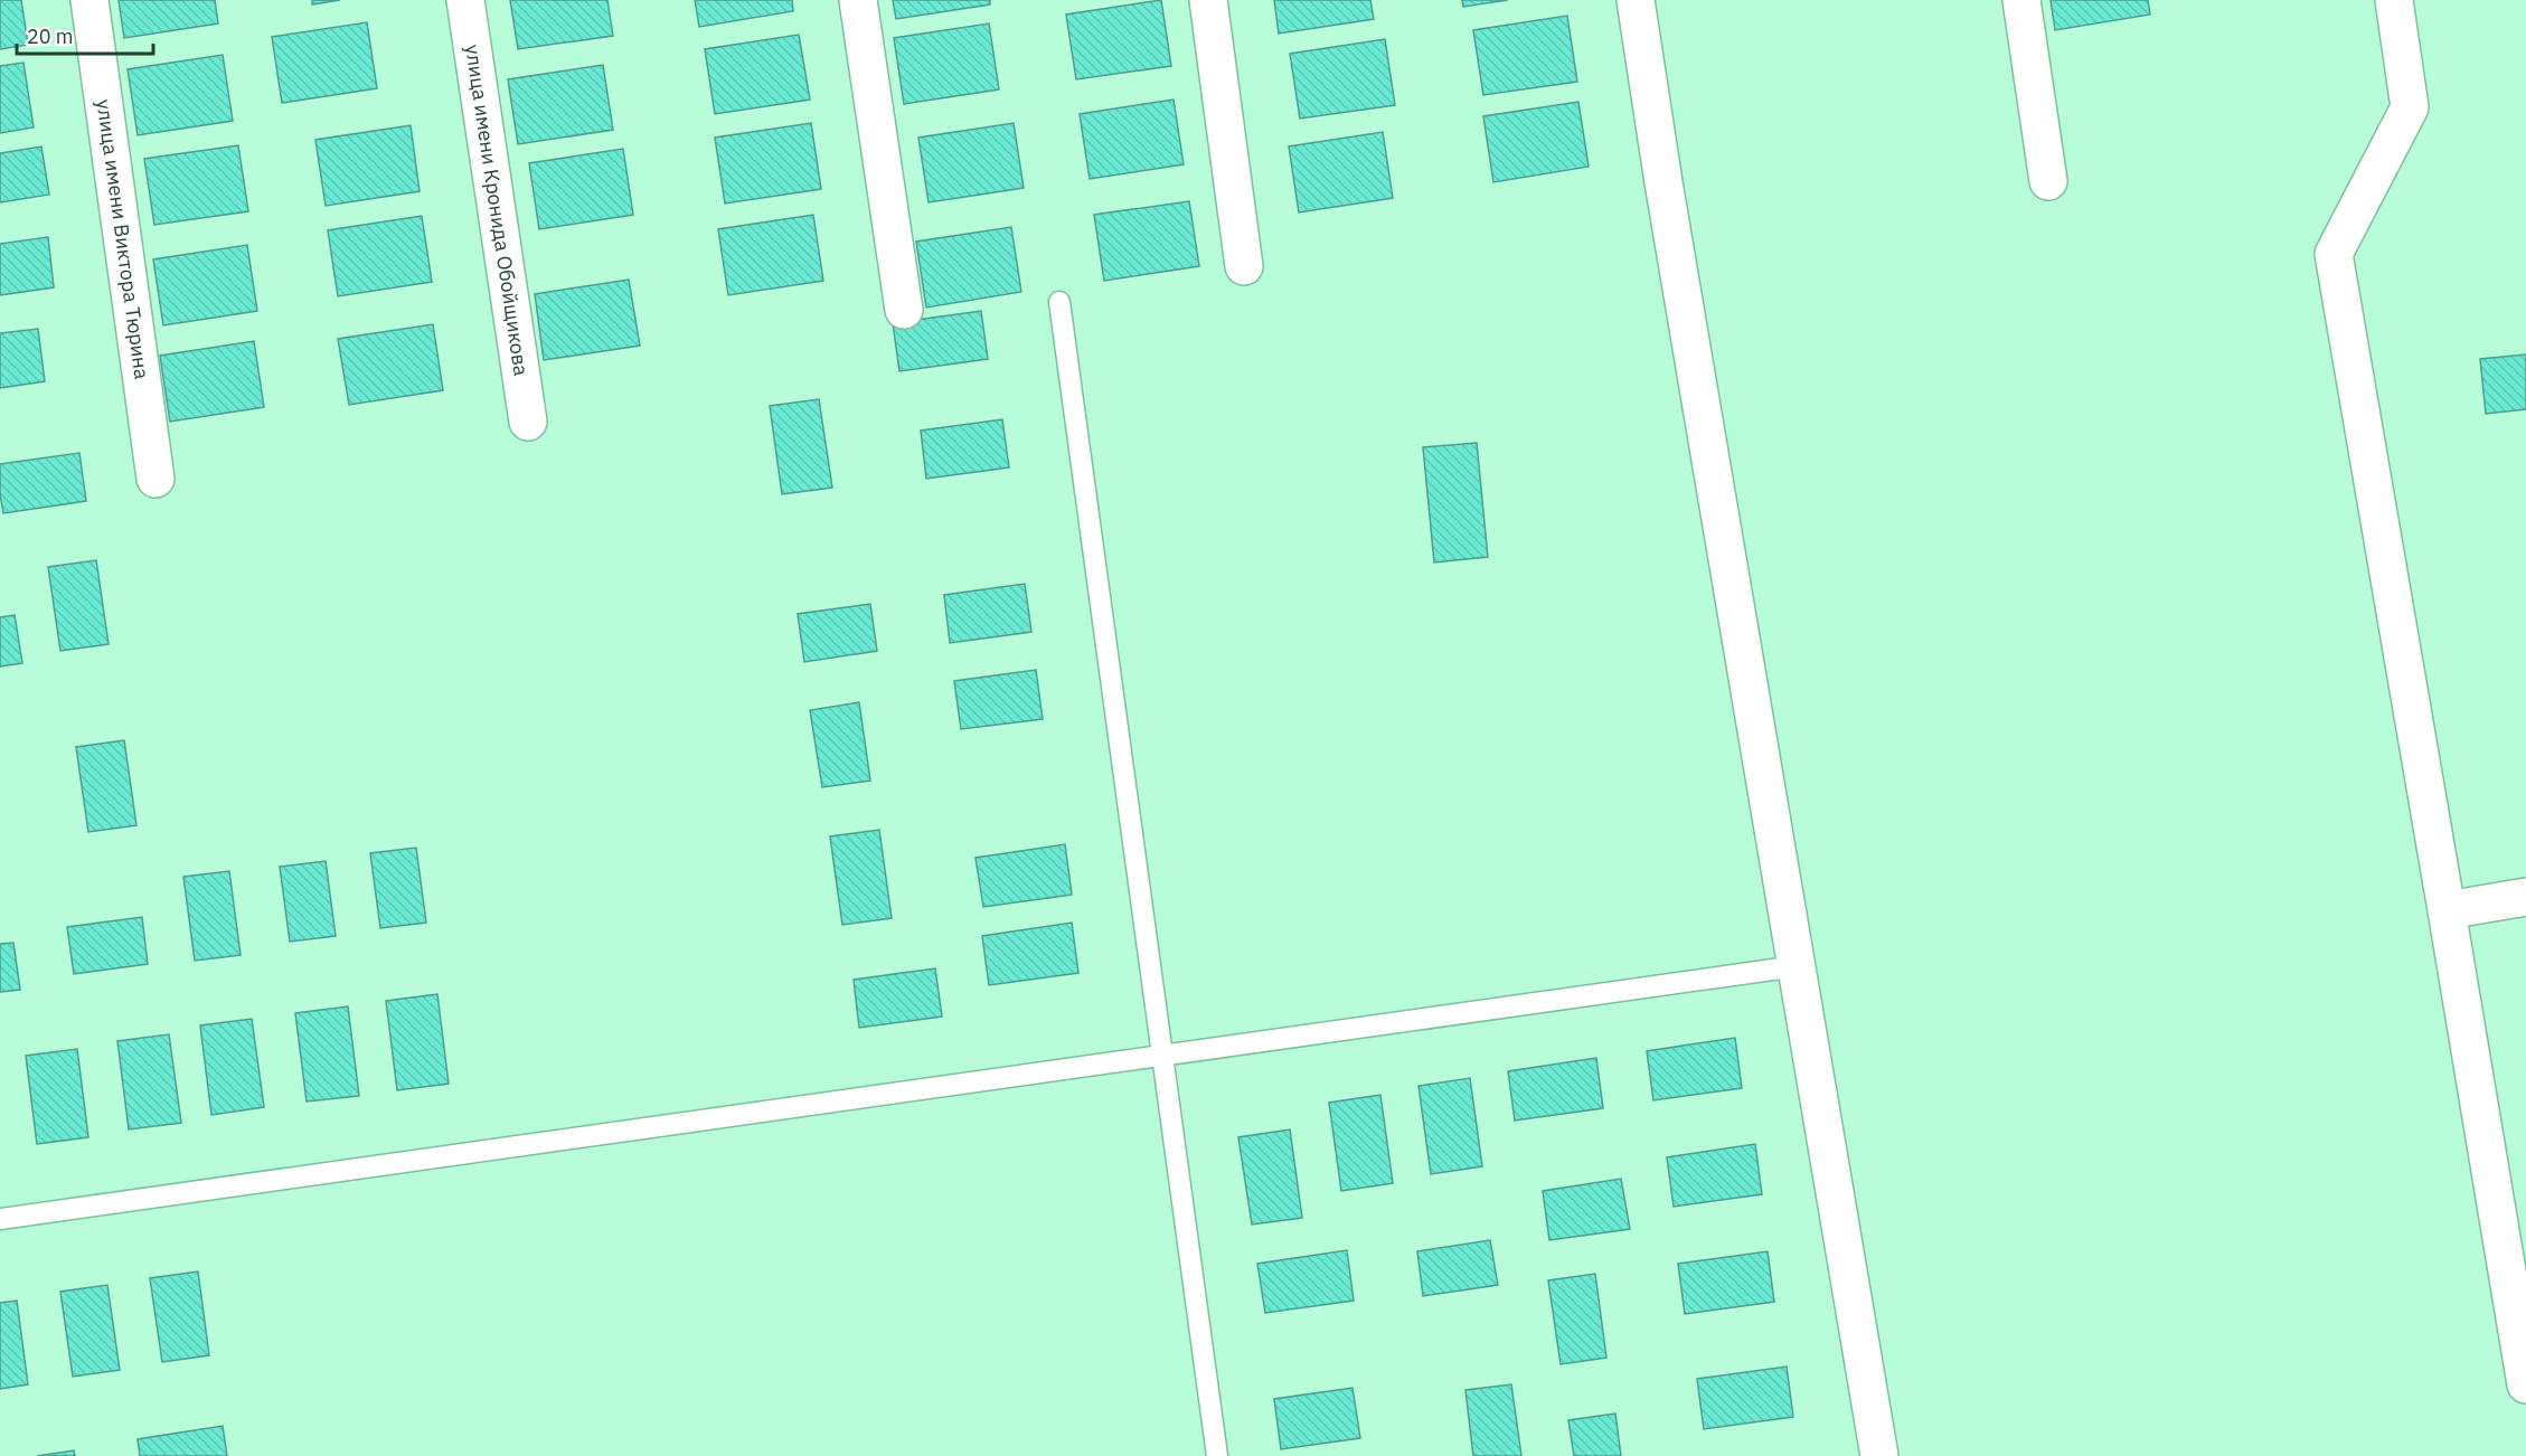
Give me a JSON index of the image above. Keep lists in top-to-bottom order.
{
  "streets": {
    "street": ["улица имени Кронида Обойщикова", "улица имени Виктора Тюрина"]
  },
  "scale_bar": "20 m"
}
